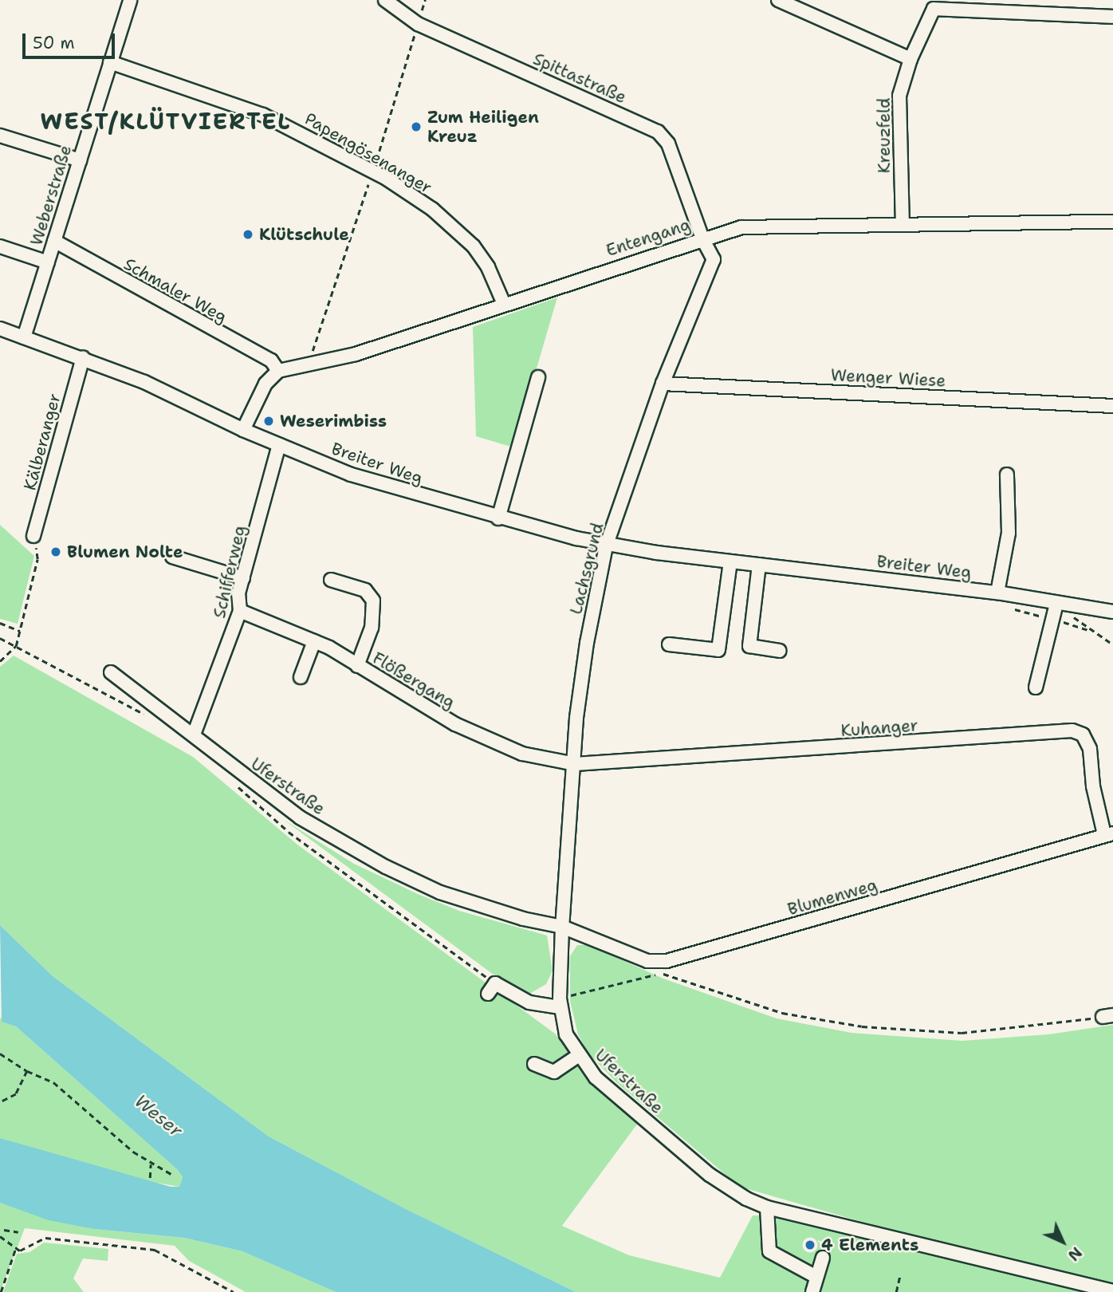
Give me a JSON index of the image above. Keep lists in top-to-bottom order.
{
  "streets": {
    "street": [
      "Spittastraße",
      "Kreuzfeld",
      "Papengösenanger",
      "Weberstraße",
      "Entengang",
      "Schmaler Weg",
      "Wenger Wiese",
      "Kälberanger",
      "Breiter Weg",
      "Lachsgrund",
      "Schifferweg",
      "Flößergang",
      "Kuhanger",
      "Uferstraße",
      "Blumenweg"
    ]
  },
  "crossings": [
    ["Spittastraße", "Entengang"],
    ["Spittastraße", "Lachsgrund"],
    ["Kreuzfeld", "Entengang"],
    ["Papengösenanger", "Weberstraße"],
    ["Papengösenanger", "Entengang"],
    ["Weberstraße", "Schmaler Weg"],
    ["Weberstraße", "Breiter Weg"],
    ["Entengang", "Schmaler Weg"],
    ["Entengang", "Lachsgrund"],
    ["Wenger Wiese", "Lachsgrund"],
    ["Kälberanger", "Breiter Weg"],
    ["Breiter Weg", "Lachsgrund"],
    ["Breiter Weg", "Schifferweg"],
    ["Lachsgrund", "Flößergang"],
    ["Lachsgrund", "Kuhanger"],
    ["Lachsgrund", "Uferstraße"],
    ["Lachsgrund", "Blumenweg"],
    ["Schifferweg", "Flößergang"],
    ["Schifferweg", "Uferstraße"],
    ["Flößergang", "Kuhanger"],
    ["Kuhanger", "Blumenweg"],
    ["Uferstraße", "Blumenweg"]
  ],
  "districts": ["WEST/KLÜTVIERTEL"],
  "water": ["Weser"],
  "places": [
    "Zum Heiligen Kreuz",
    "Klütschule",
    "Weserimbiss",
    "Blumen Nolte",
    "4 Elements"
  ],
  "scale_bar": "50 m",
  "north": "bottom right"
}
